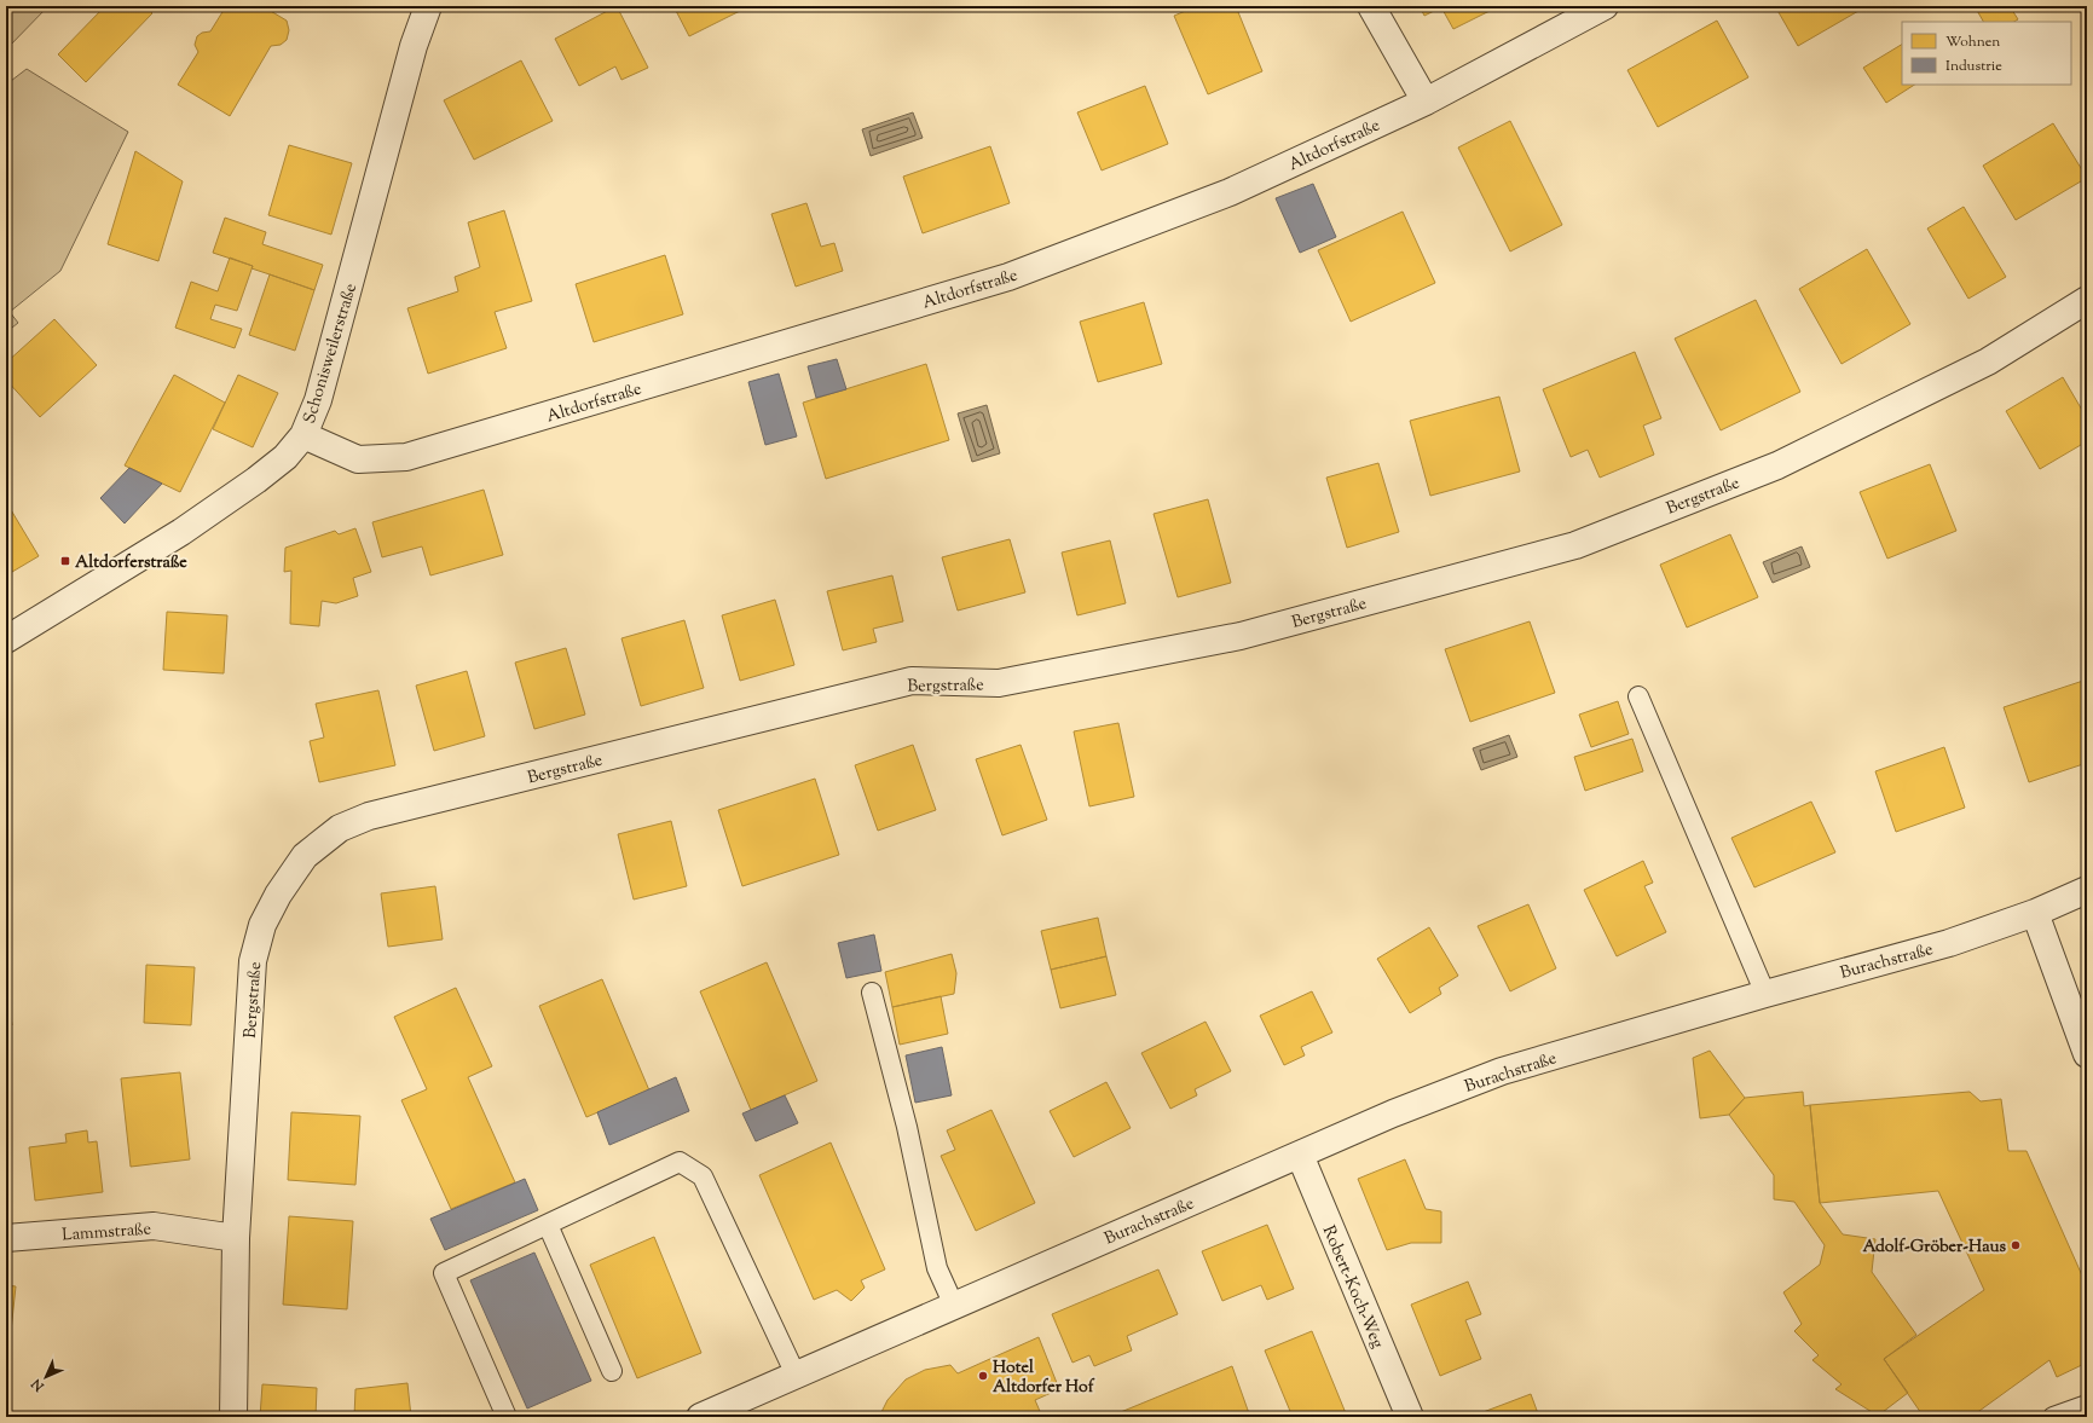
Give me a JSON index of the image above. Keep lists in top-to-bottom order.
{
  "streets": {
    "street": [
      "Altdorfstraße",
      "Schonisweilerstraße",
      "Bergstraße",
      "Burachstraße",
      "Lammstraße",
      "Robert-Koch-Weg"
    ]
  },
  "crossings": [
    ["Altdorfstraße", "Schonisweilerstraße"],
    ["Bergstraße", "Lammstraße"],
    ["Burachstraße", "Robert-Koch-Weg"]
  ],
  "places": {
    "transit": ["Altdorferstraße"],
    "other": ["Adolf-Gröber-Haus", "Hotel Altdorfer Hof"]
  },
  "legend": ["Wohnen", "Industrie"],
  "north": "bottom left"
}
